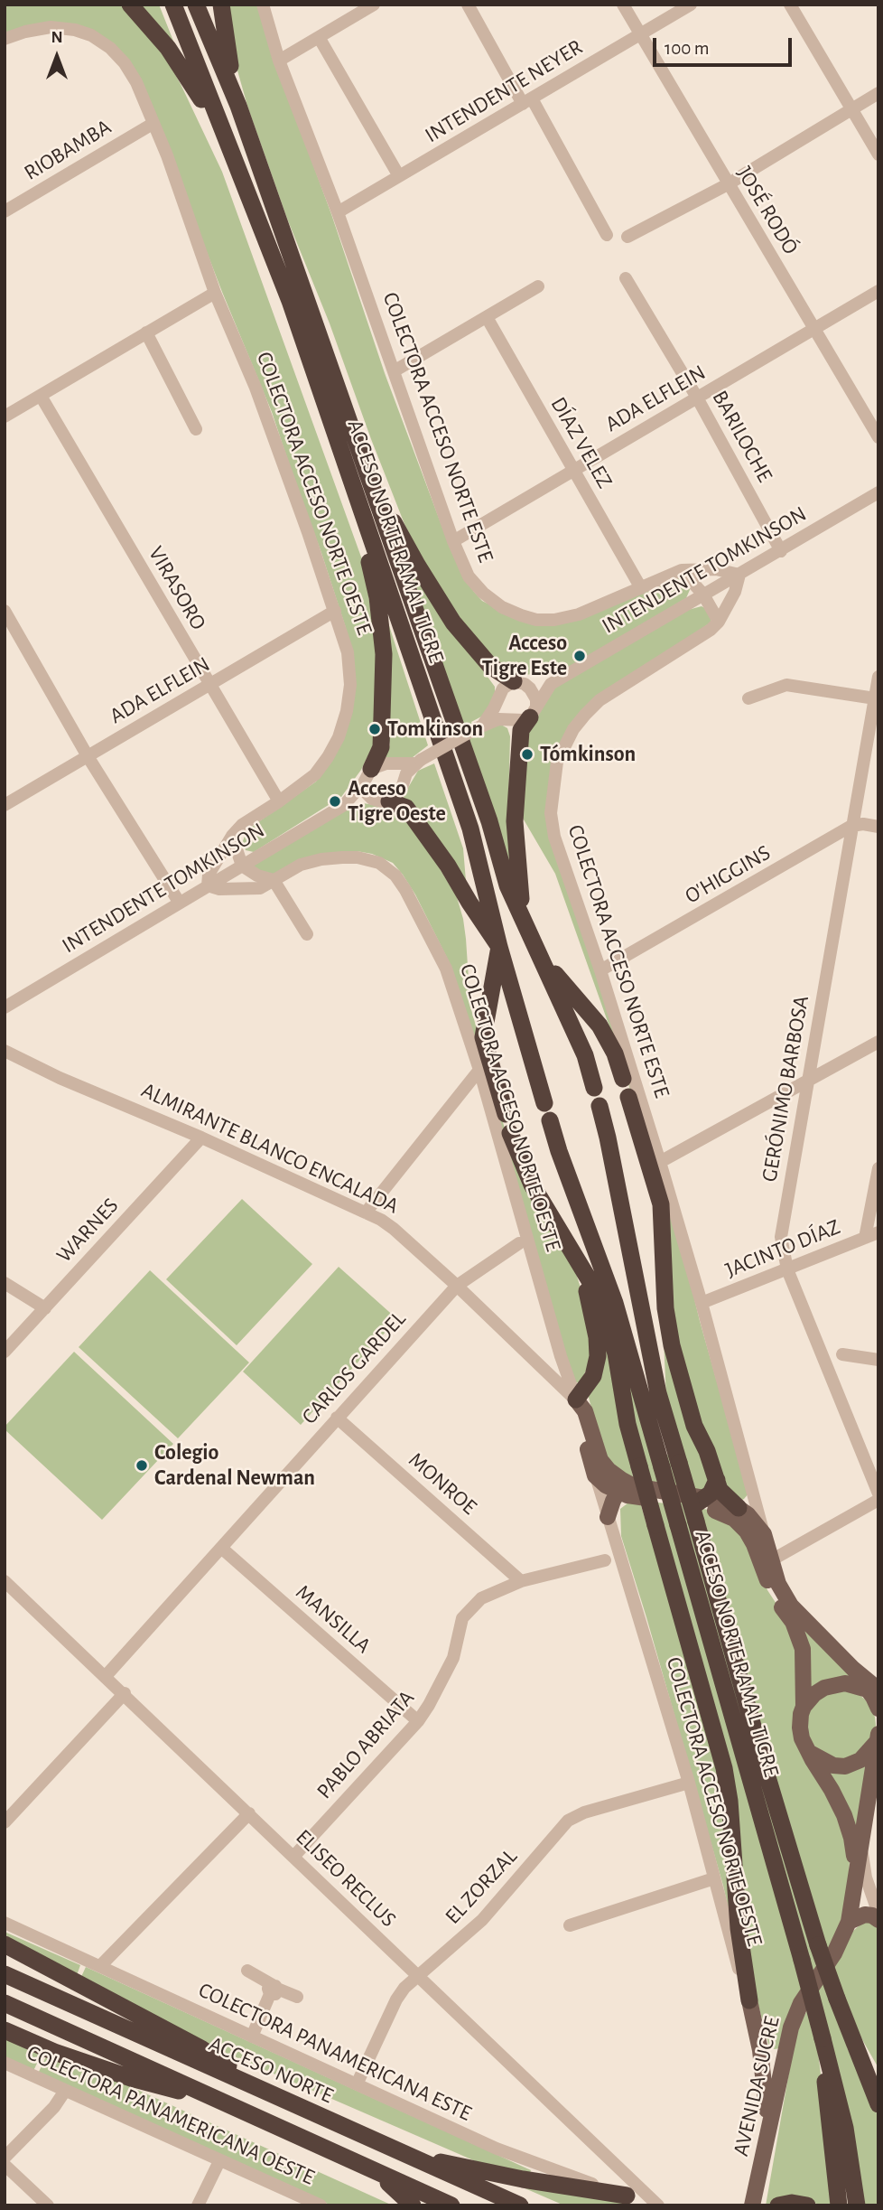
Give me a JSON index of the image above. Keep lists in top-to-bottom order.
{
  "streets": {
    "highway": ["ACCESO NORTE RAMAL TIGRE", "ACCESO NORTE"],
    "main road": ["COLECTORA ACCESO NORTE OESTE", "ALMIRANTE BLANCO ENCALADA", "AVENIDA SUCRE"],
    "street": [
      "INTENDENTE NEYER",
      "RIOBAMBA",
      "JOSÉ RODÓ",
      "ADA ELFLEIN",
      "COLECTORA ACCESO NORTE ESTE",
      "BARILOCHE",
      "DÍAZ VELEZ",
      "INTENDENTE TOMKINSON",
      "VIRASORO",
      "O'HIGGINS",
      "GERÓNIMO BARBOSA",
      "WARNES",
      "JACINTO DÍAZ",
      "CARLOS GARDEL",
      "MONROE",
      "MANSILLA",
      "PABLO ABRIATA",
      "ELISEO RECLUS",
      "EL ZORZAL",
      "COLECTORA PANAMERICANA ESTE",
      "COLECTORA PANAMERICANA OESTE"
    ]
  },
  "crossings": [
    ["INTENDENTE NEYER", "JOSÉ RODÓ"],
    ["INTENDENTE NEYER", "COLECTORA ACCESO NORTE ESTE"],
    ["RIOBAMBA", "COLECTORA ACCESO NORTE OESTE"],
    ["JOSÉ RODÓ", "ADA ELFLEIN"],
    ["ADA ELFLEIN", "COLECTORA ACCESO NORTE ESTE"],
    ["ADA ELFLEIN", "BARILOCHE"],
    ["ADA ELFLEIN", "DÍAZ VELEZ"],
    ["ADA ELFLEIN", "COLECTORA ACCESO NORTE OESTE"],
    ["ADA ELFLEIN", "VIRASORO"],
    ["COLECTORA ACCESO NORTE ESTE", "DÍAZ VELEZ"],
    ["COLECTORA ACCESO NORTE ESTE", "INTENDENTE TOMKINSON"],
    ["COLECTORA ACCESO NORTE ESTE", "O'HIGGINS"],
    ["COLECTORA ACCESO NORTE ESTE", "ALMIRANTE BLANCO ENCALADA"],
    ["COLECTORA ACCESO NORTE ESTE", "JACINTO DÍAZ"],
    ["BARILOCHE", "INTENDENTE TOMKINSON"],
    ["COLECTORA ACCESO NORTE OESTE", "INTENDENTE TOMKINSON"],
    ["COLECTORA ACCESO NORTE OESTE", "VIRASORO"],
    ["COLECTORA ACCESO NORTE OESTE", "ALMIRANTE BLANCO ENCALADA"],
    ["COLECTORA ACCESO NORTE OESTE", "EL ZORZAL"],
    ["COLECTORA ACCESO NORTE OESTE", "AVENIDA SUCRE"],
    ["ACCESO NORTE RAMAL TIGRE", "ALMIRANTE BLANCO ENCALADA"],
    ["O'HIGGINS", "GERÓNIMO BARBOSA"],
    ["GERÓNIMO BARBOSA", "JACINTO DÍAZ"],
    ["ALMIRANTE BLANCO ENCALADA", "WARNES"],
    ["ALMIRANTE BLANCO ENCALADA", "CARLOS GARDEL"],
    ["ALMIRANTE BLANCO ENCALADA", "AVENIDA SUCRE"],
    ["CARLOS GARDEL", "MONROE"],
    ["CARLOS GARDEL", "MANSILLA"],
    ["CARLOS GARDEL", "ELISEO RECLUS"],
    ["MONROE", "PABLO ABRIATA"],
    ["MANSILLA", "PABLO ABRIATA"],
    ["PABLO ABRIATA", "ELISEO RECLUS"],
    ["ELISEO RECLUS", "EL ZORZAL"],
    ["EL ZORZAL", "COLECTORA PANAMERICANA ESTE"]
  ],
  "places": [
    "Acceso Tigre Este",
    "Tomkinson",
    "Tómkinson",
    "Acceso Tigre Oeste",
    "Colegio Cardenal Newman"
  ],
  "scale_bar": "100 m",
  "north": "top"
}
